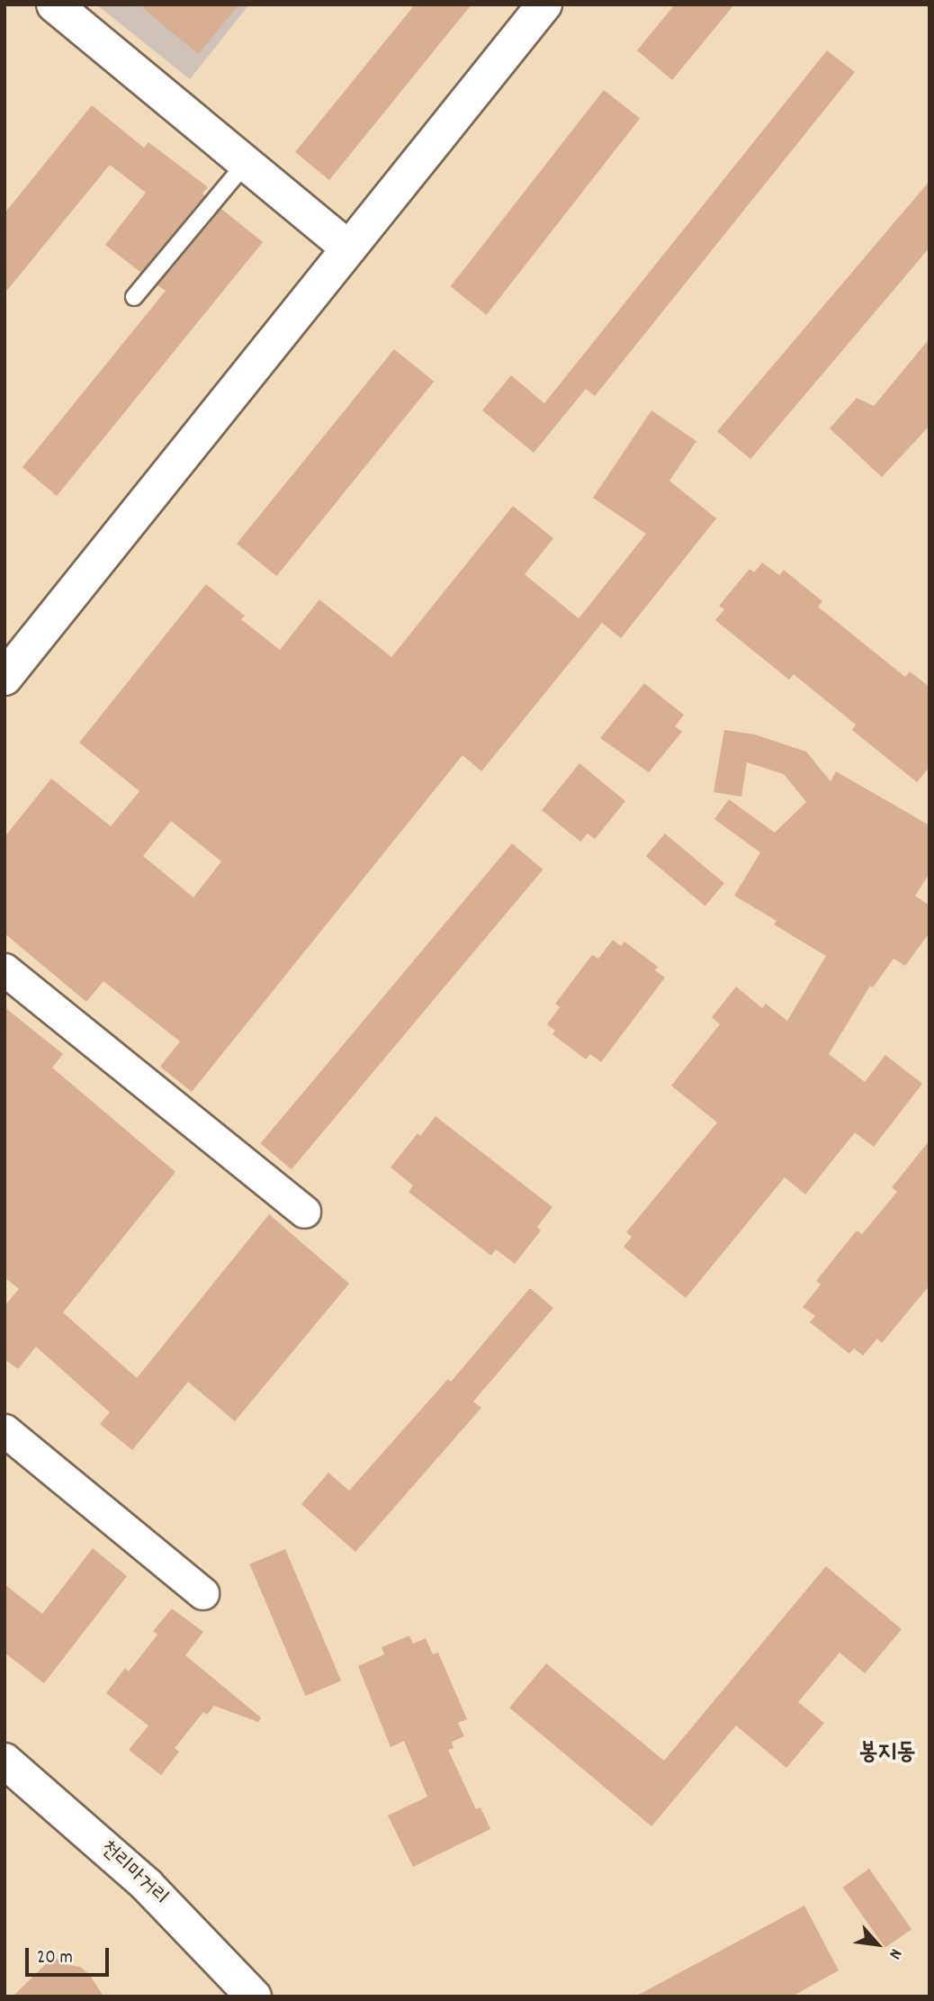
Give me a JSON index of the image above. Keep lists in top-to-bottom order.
{
  "streets": {
    "main road": ["천리마거리"]
  },
  "districts": ["봉지동"],
  "scale_bar": "20 m",
  "north": "bottom right"
}
